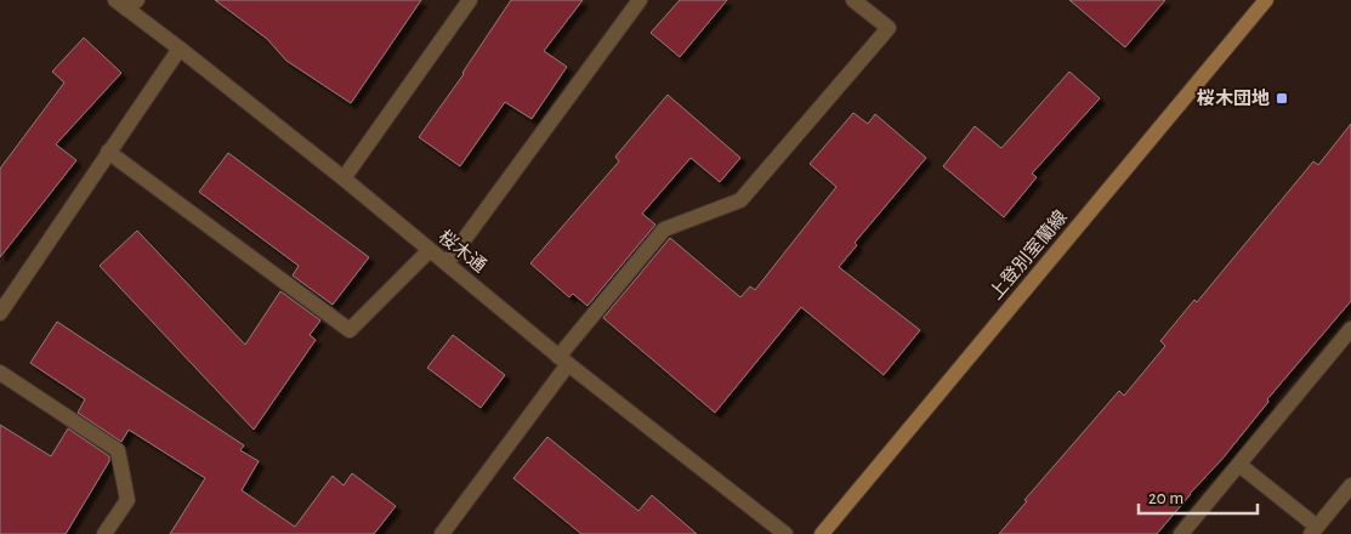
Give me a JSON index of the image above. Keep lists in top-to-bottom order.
{
  "streets": {
    "main road": ["上登別室蘭線"],
    "street": ["桜木通"]
  },
  "places": {
    "transit": ["桜木団地"]
  },
  "scale_bar": "20 m"
}
